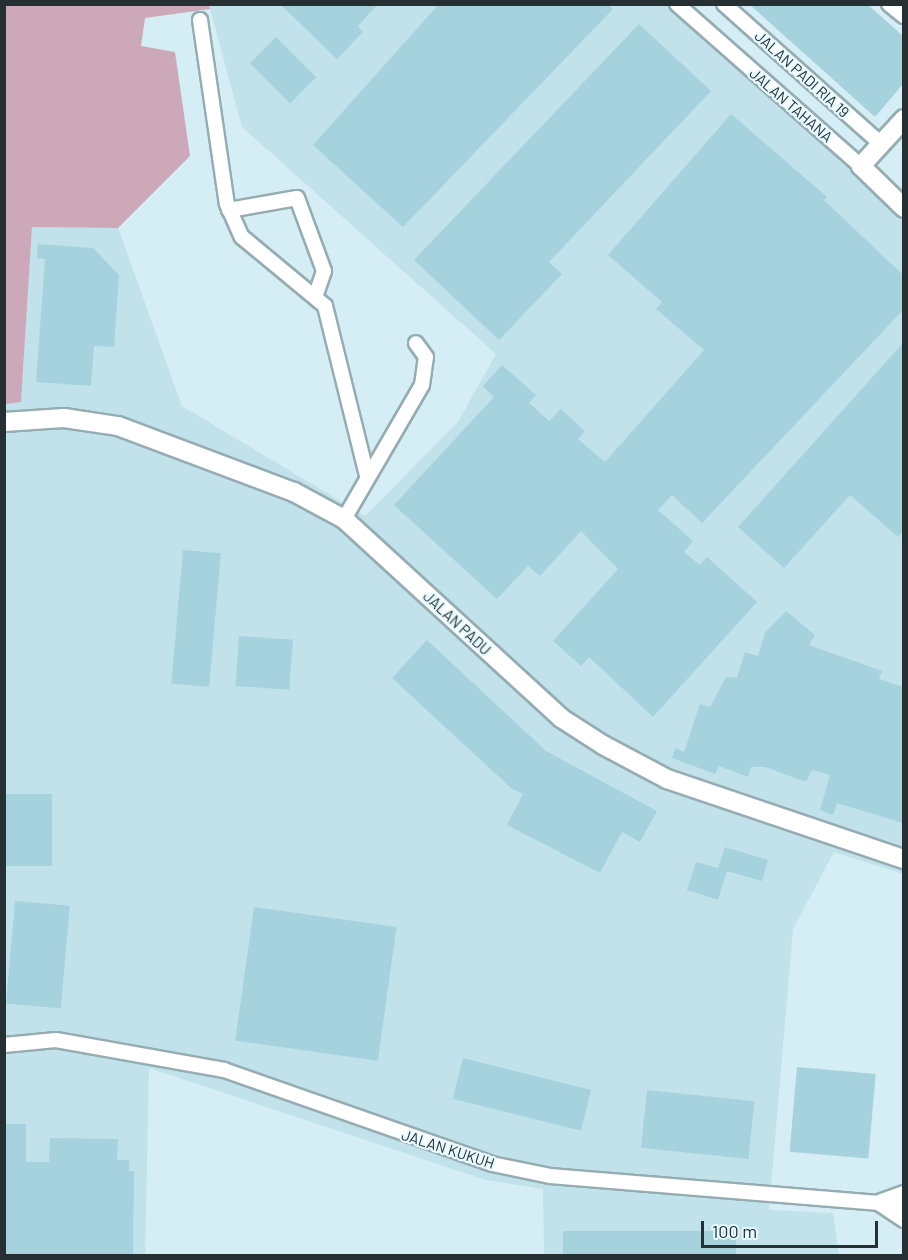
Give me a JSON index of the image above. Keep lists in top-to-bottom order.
{
  "streets": {
    "street": [
      "JALAN PADI RIA 19",
      "JALAN TAHANA",
      "JALAN PADU",
      "JALAN KUKUH"
    ]
  },
  "scale_bar": "100 m"
}
